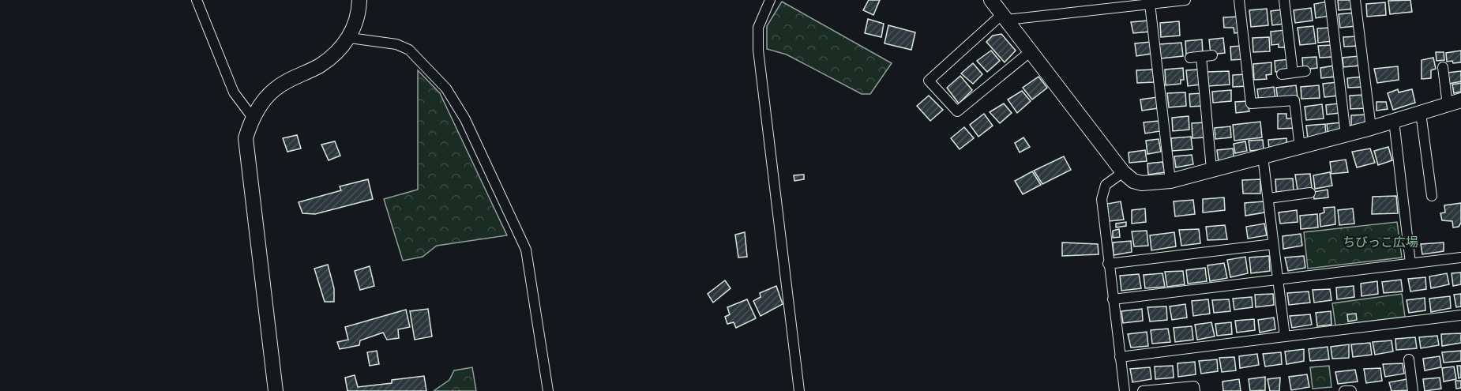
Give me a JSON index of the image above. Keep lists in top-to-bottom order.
{
  "parks": ["ちびっこ広場"]
}
